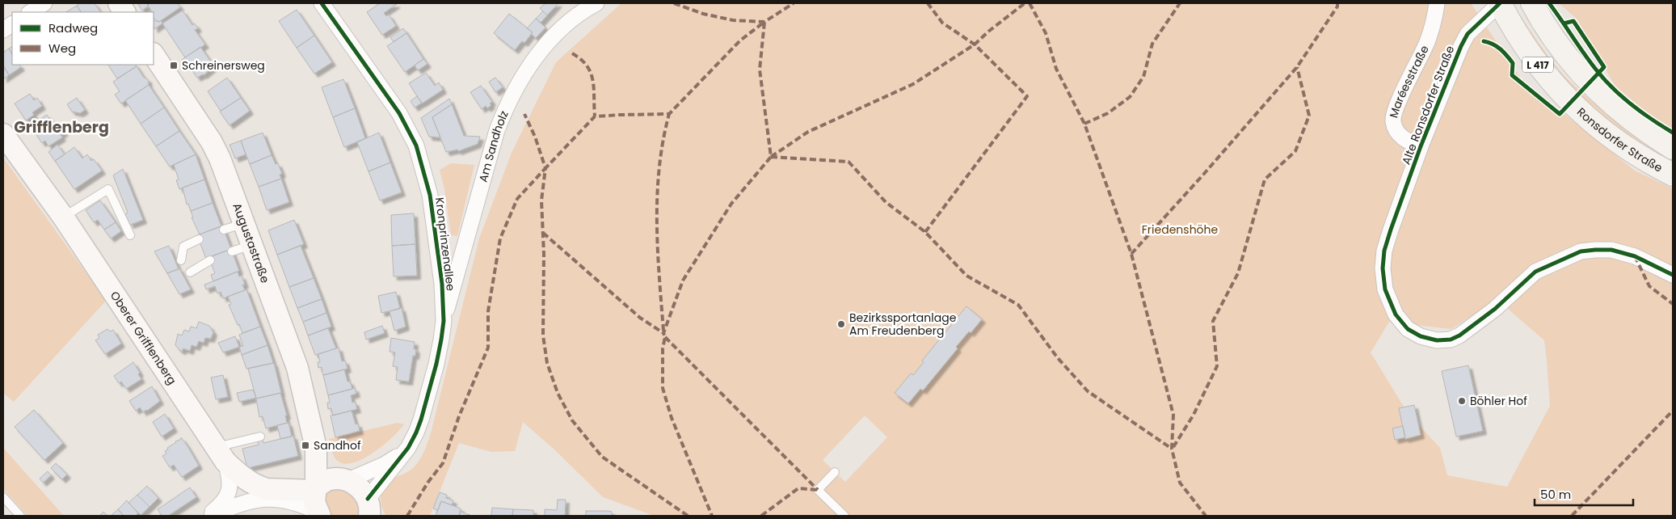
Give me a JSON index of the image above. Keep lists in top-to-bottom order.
{
  "streets": {
    "main road": [
      "L 417",
      "Ronsdorfer Straße",
      "Augustastraße",
      "Oberer Grifflenberg"
    ],
    "street": [
      "Maréesstraße",
      "Alte Ronsdorfer Straße",
      "Am Sandholz",
      "Kronprinzenallee"
    ]
  },
  "crossings": [
    ["Maréesstraße", "Alte Ronsdorfer Straße"],
    ["Alte Ronsdorfer Straße", "Ronsdorfer Straße"],
    ["Am Sandholz", "Kronprinzenallee"],
    ["Augustastraße", "Kronprinzenallee"],
    ["Augustastraße", "Oberer Grifflenberg"]
  ],
  "districts": ["Grifflenberg"],
  "parks": ["Friedenshöhe"],
  "places": {
    "transit": ["Schreinersweg", "Sandhof"],
    "other": ["Bezirkssportanlage Am Freudenberg", "Böhler Hof"]
  },
  "legend": ["Radweg", "Weg"],
  "scale_bar": "50 m"
}
